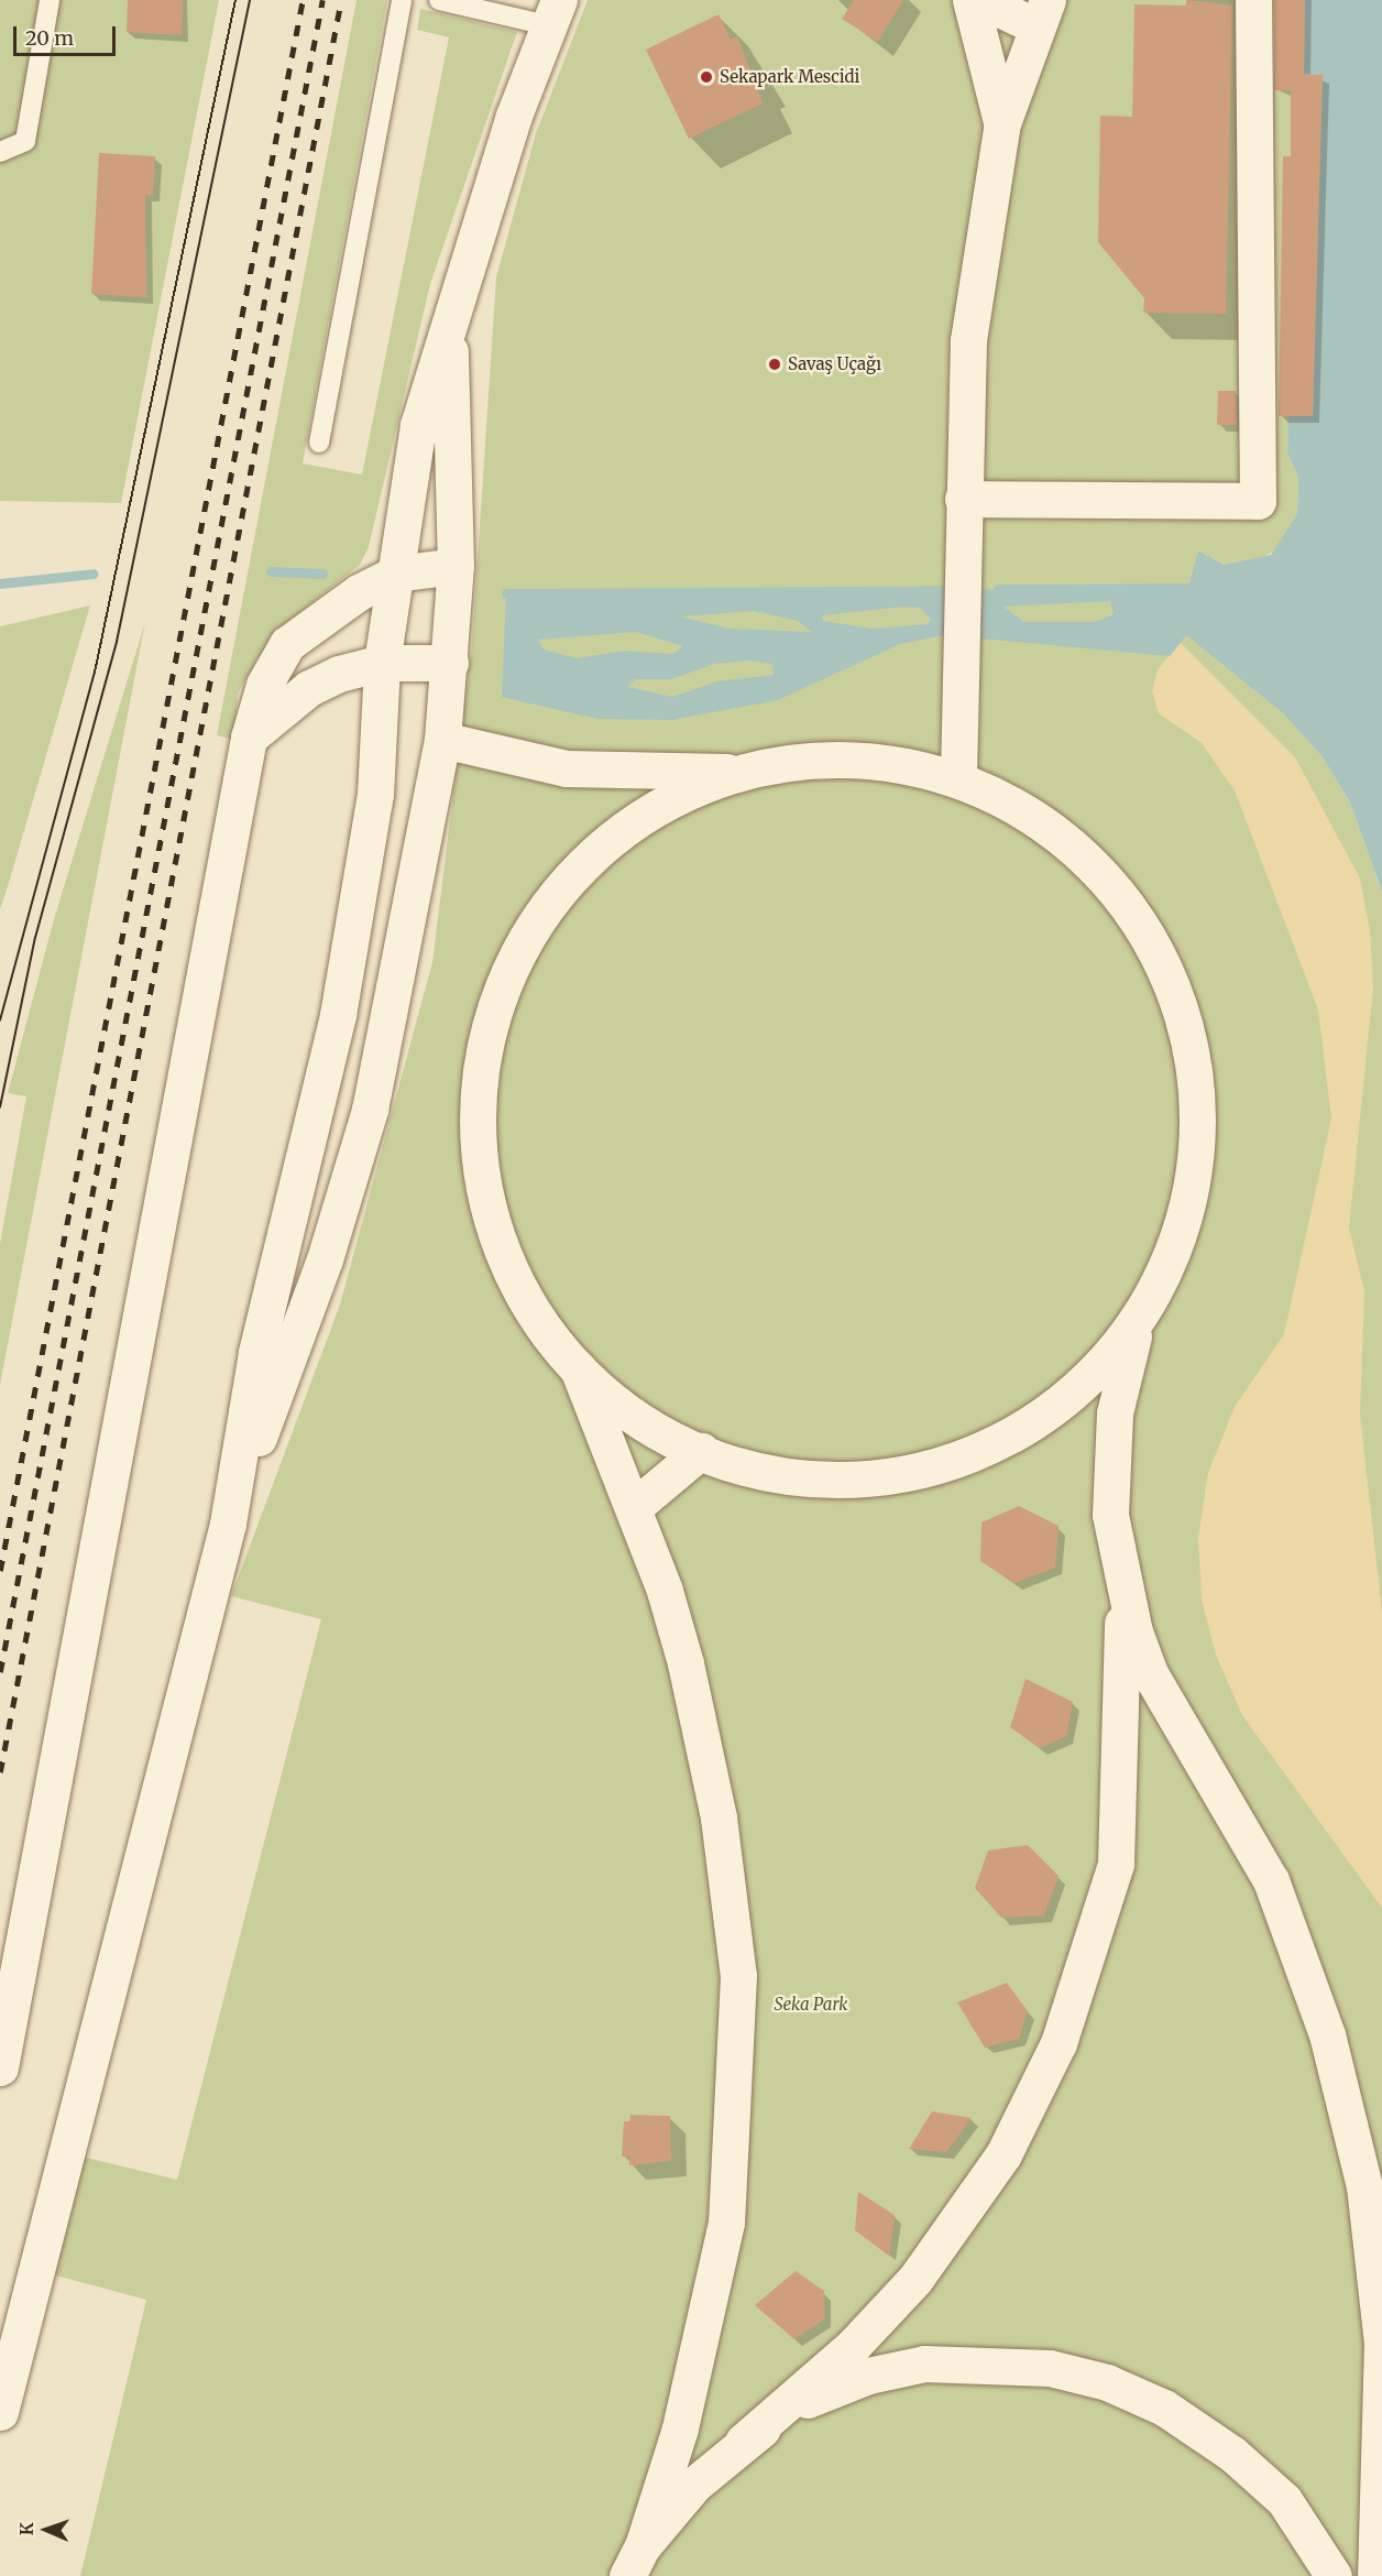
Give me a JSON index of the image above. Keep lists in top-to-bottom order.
{
  "parks": ["Seka Park"],
  "places": ["Sekapark Mescidi", "Savaş Uçağı"],
  "scale_bar": "20 m",
  "north": "left"
}
